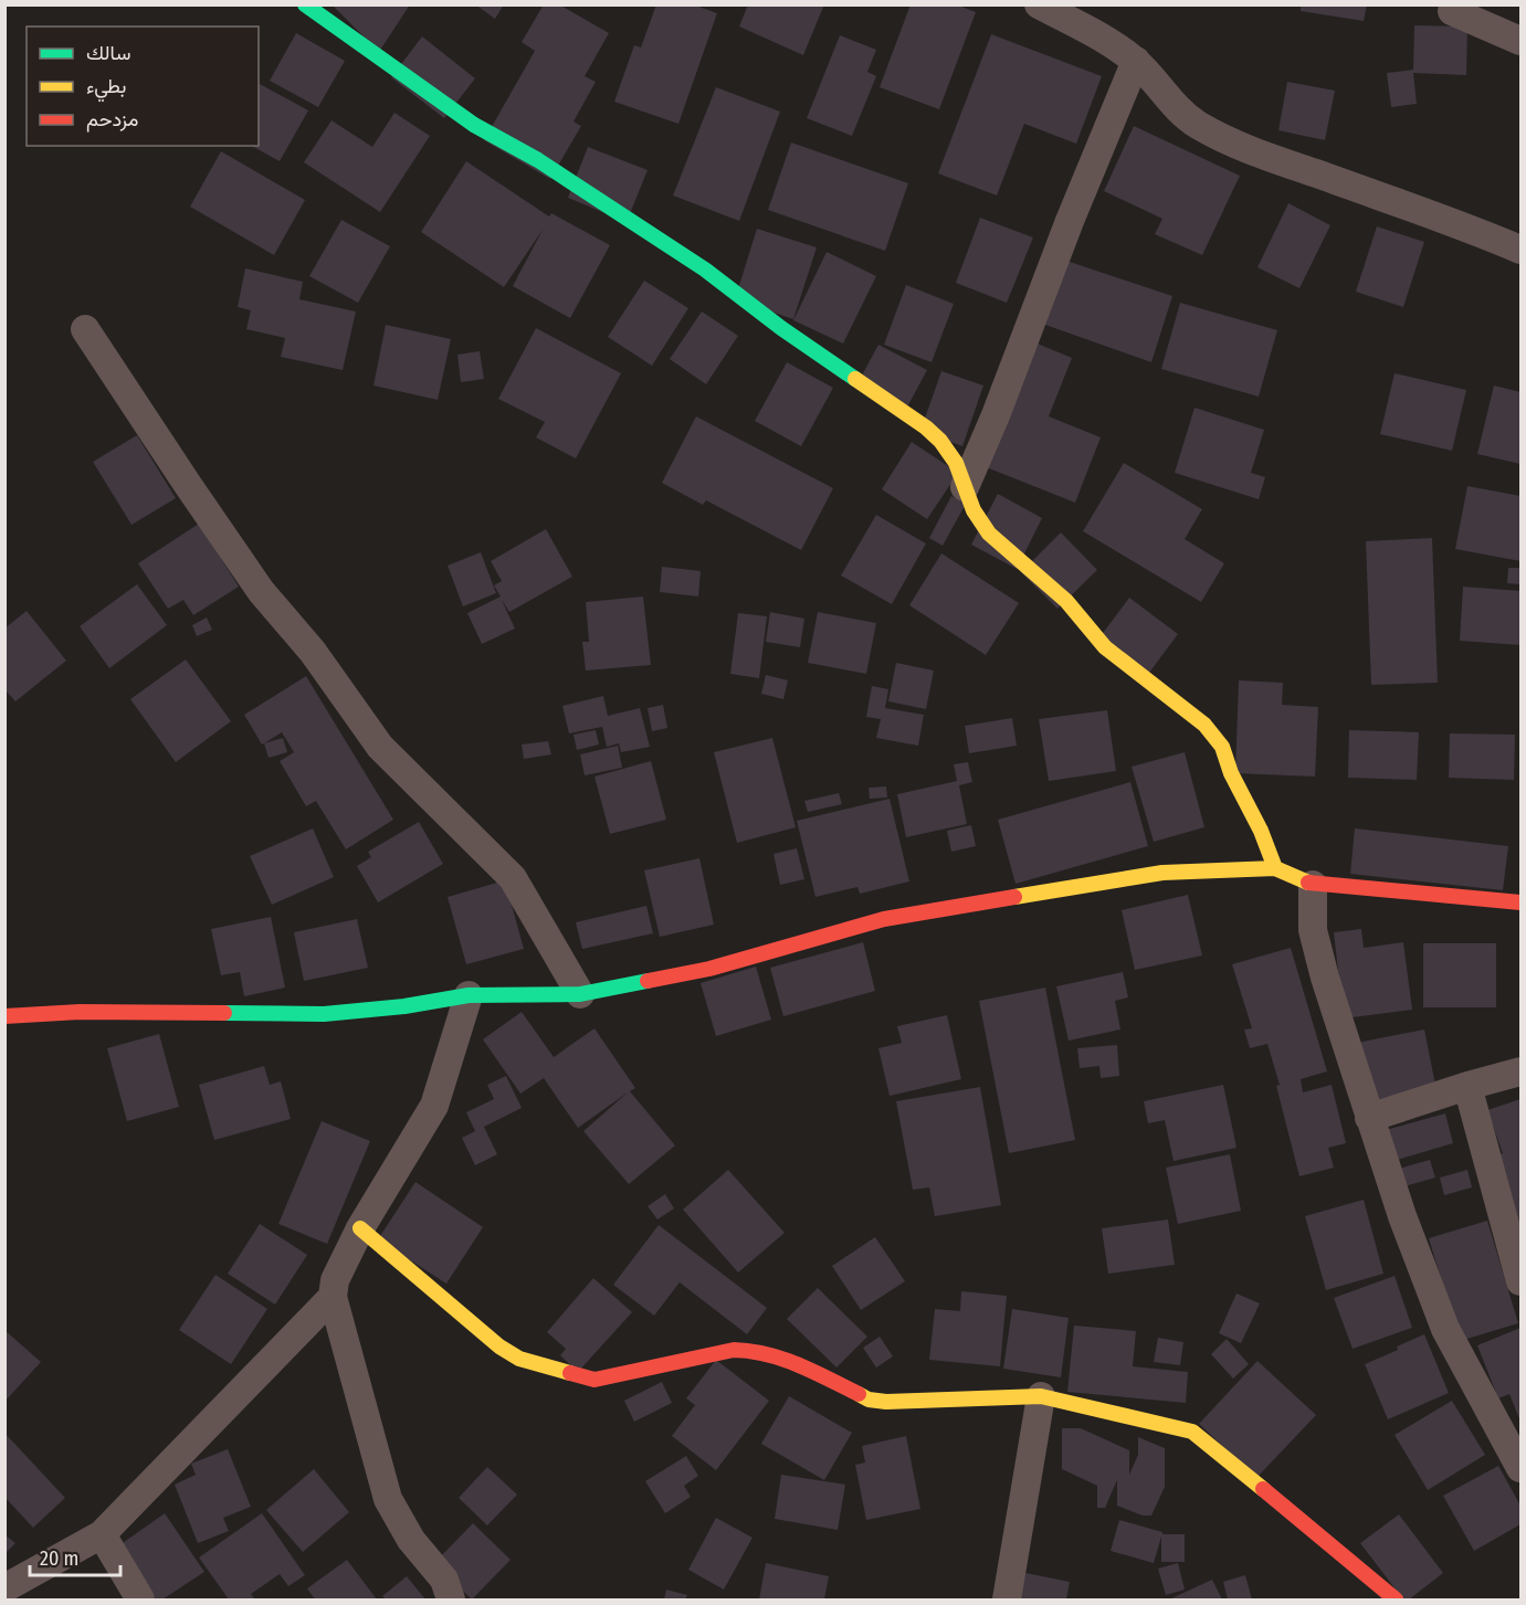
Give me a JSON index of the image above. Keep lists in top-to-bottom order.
{
  "legend": ["سالك", "بطيء", "مزدحم"],
  "scale_bar": "20 m"
}
